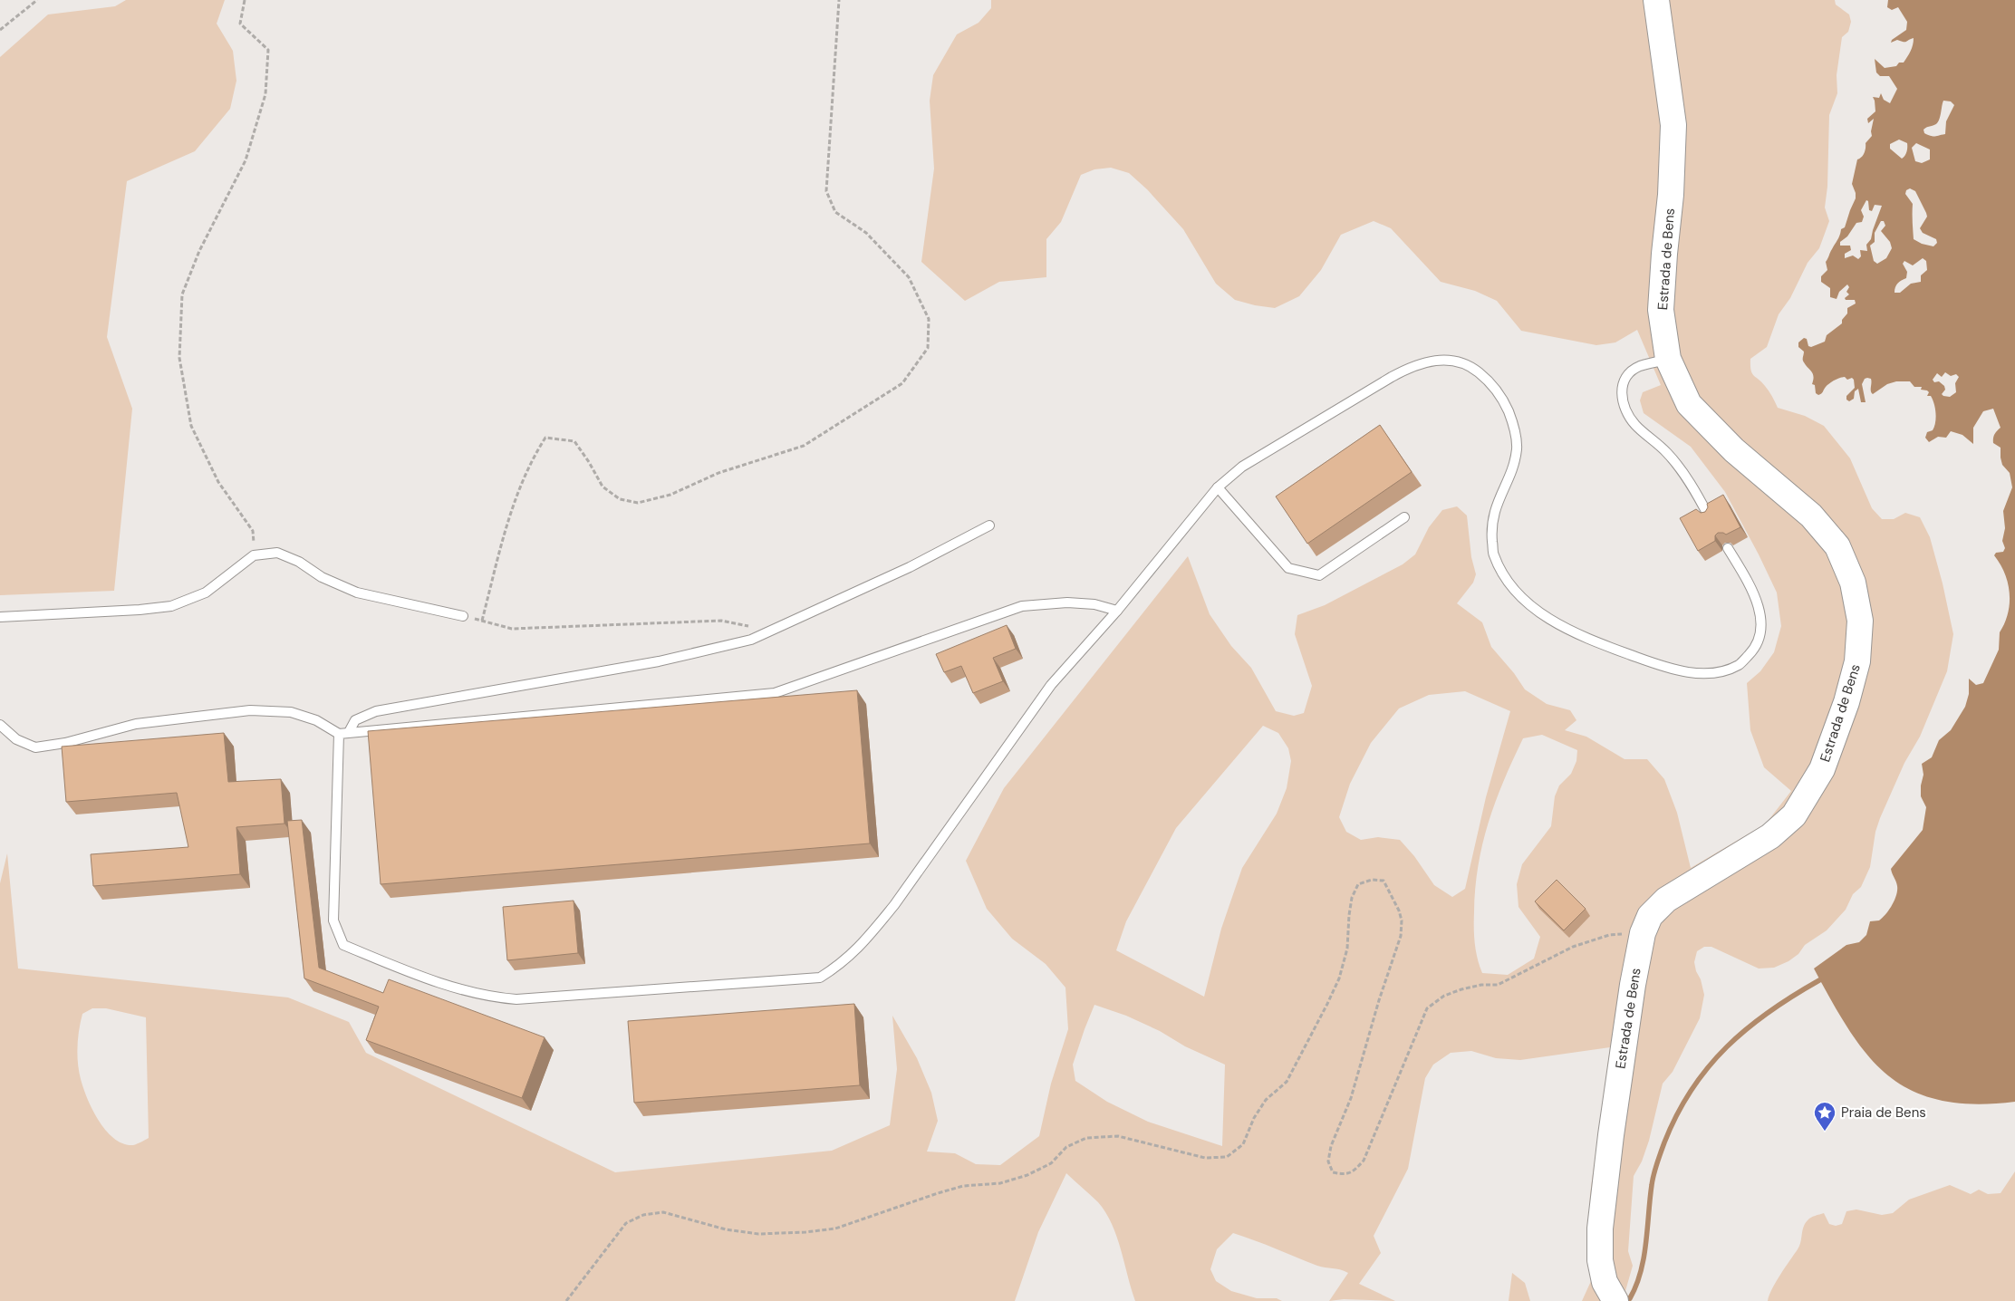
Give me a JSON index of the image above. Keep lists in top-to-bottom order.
{
  "streets": {
    "street": ["Estrada de Bens"]
  },
  "places": {
    "place": ["Praia de Bens"]
  }
}
